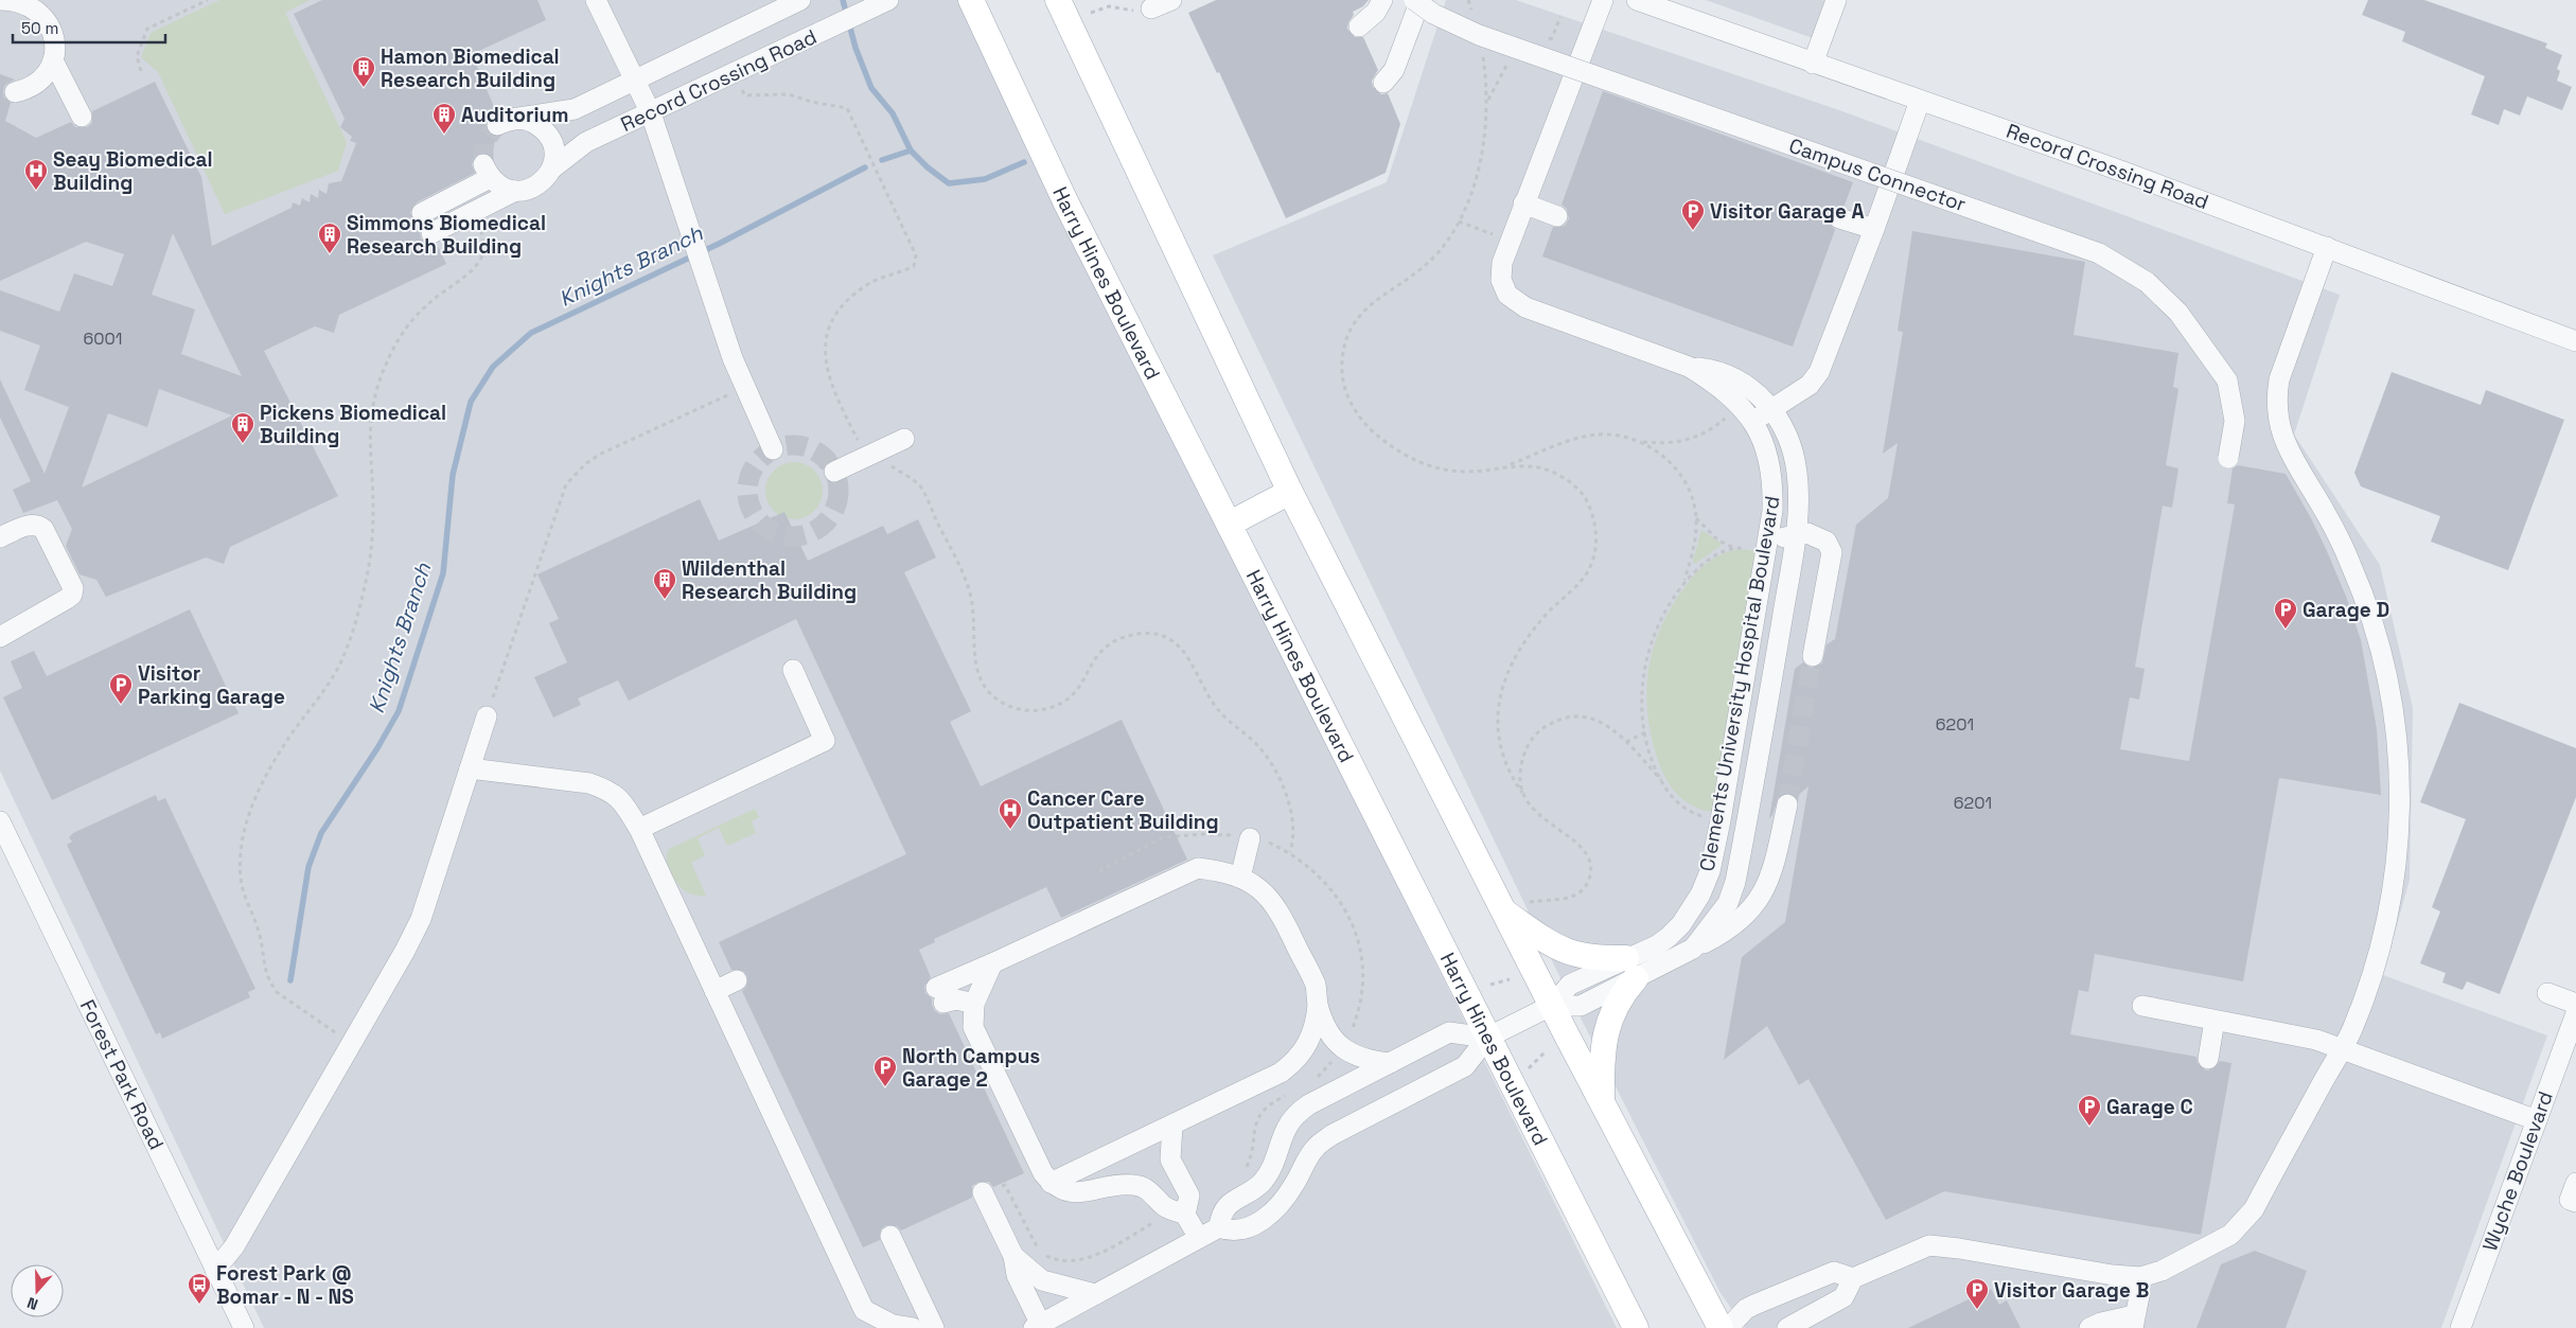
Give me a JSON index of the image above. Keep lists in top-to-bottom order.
{
  "streets": {
    "main road": ["Harry Hines Boulevard"],
    "street": [
      "Record Crossing Road",
      "Campus Connector",
      "Clements University Hospital Boulevard",
      "Forest Park Road",
      "Wyche Boulevard"
    ]
  },
  "water": ["Knights Branch"],
  "places": {
    "building": [
      "Hamon Biomedical Research Building",
      "Auditorium",
      "Simmons Biomedical Research Building",
      "Pickens Biomedical Building",
      "Wildenthal Research Building"
    ],
    "hospital": ["Seay Biomedical Building", "Cancer Care Outpatient Building"],
    "parking": [
      "Visitor Garage A",
      "Garage D",
      "Visitor Parking Garage",
      "North Campus Garage 2",
      "Garage C",
      "Visitor Garage B"
    ],
    "bus stop": ["Forest Park @ Bomar - N - NS"]
  },
  "house_numbers": ["6001", "6201", "6201"],
  "scale_bar": "50 m",
  "north": "bottom"
}
